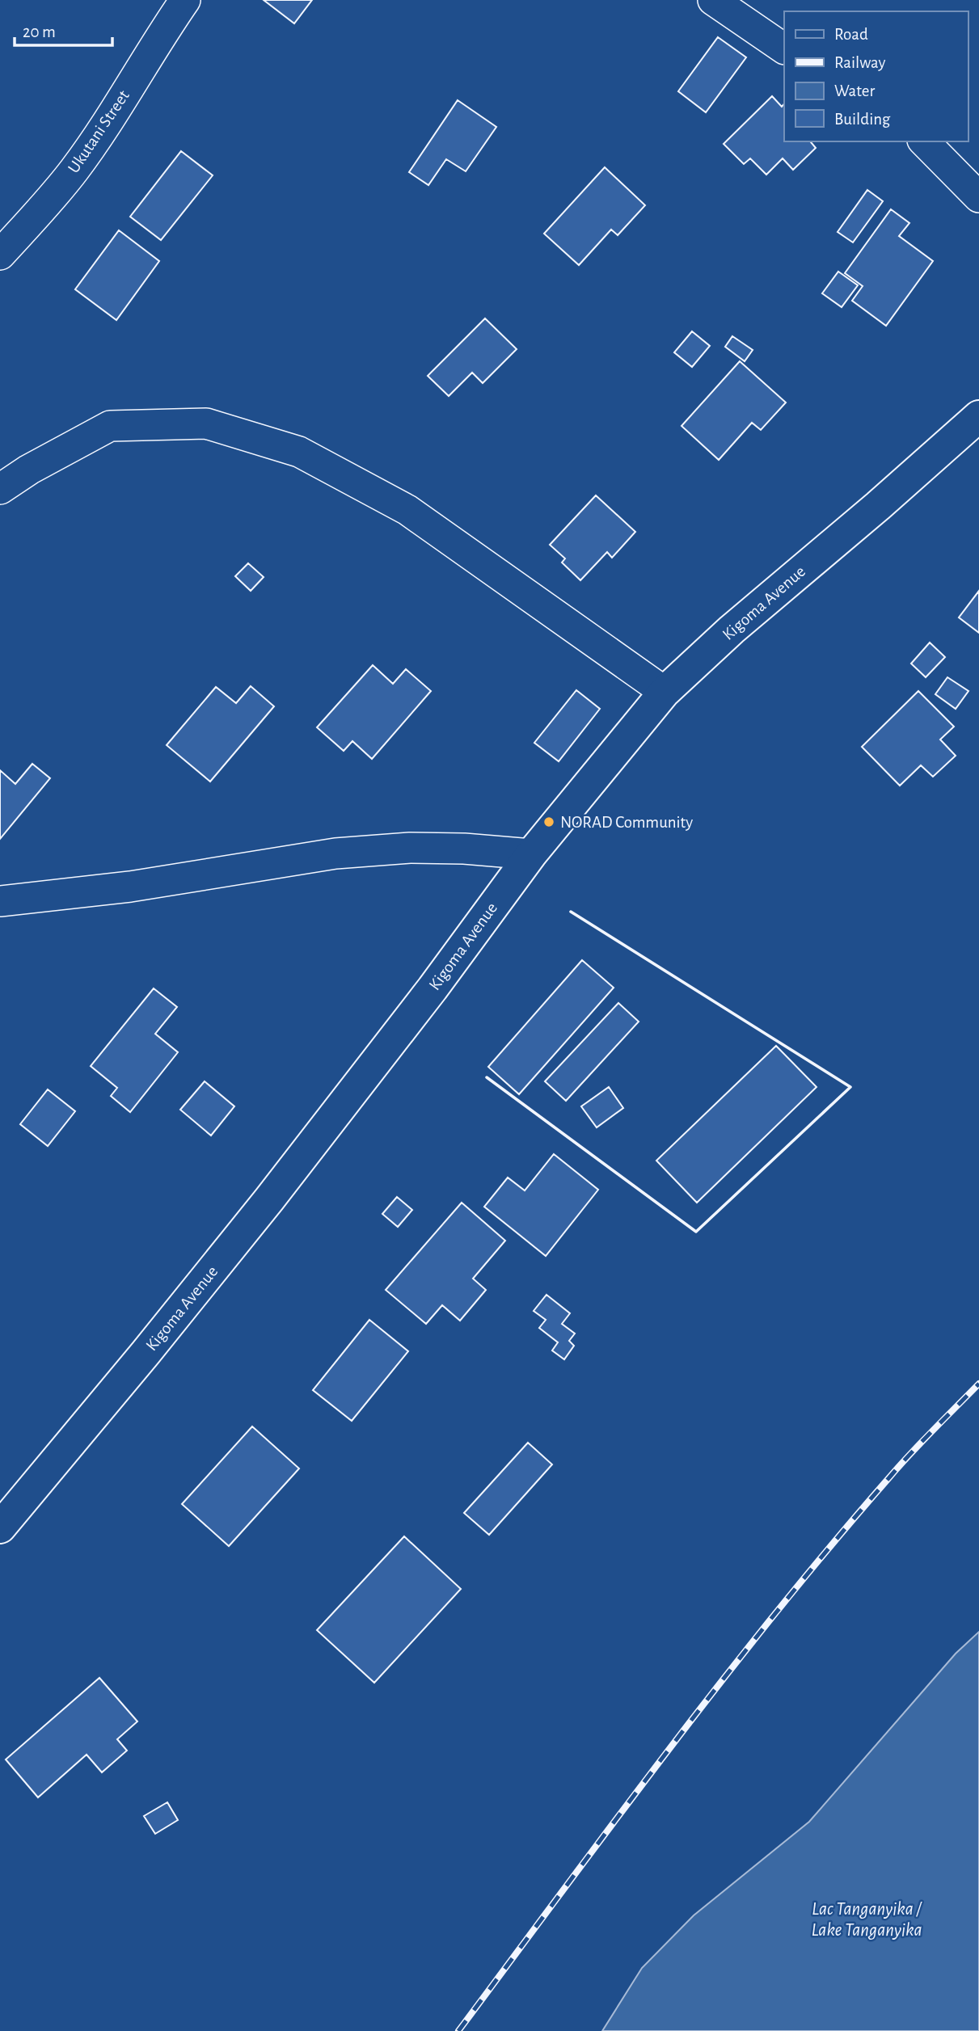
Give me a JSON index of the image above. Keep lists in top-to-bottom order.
{
  "streets": {
    "main road": ["Kigoma Avenue"],
    "street": ["Ukutani Street"]
  },
  "water": ["Lac Tanganyika / Lake Tanganyika"],
  "places": ["NORAD Community"],
  "legend": [
    "Road",
    "Railway",
    "Water",
    "Building"
  ],
  "scale_bar": "20 m"
}
